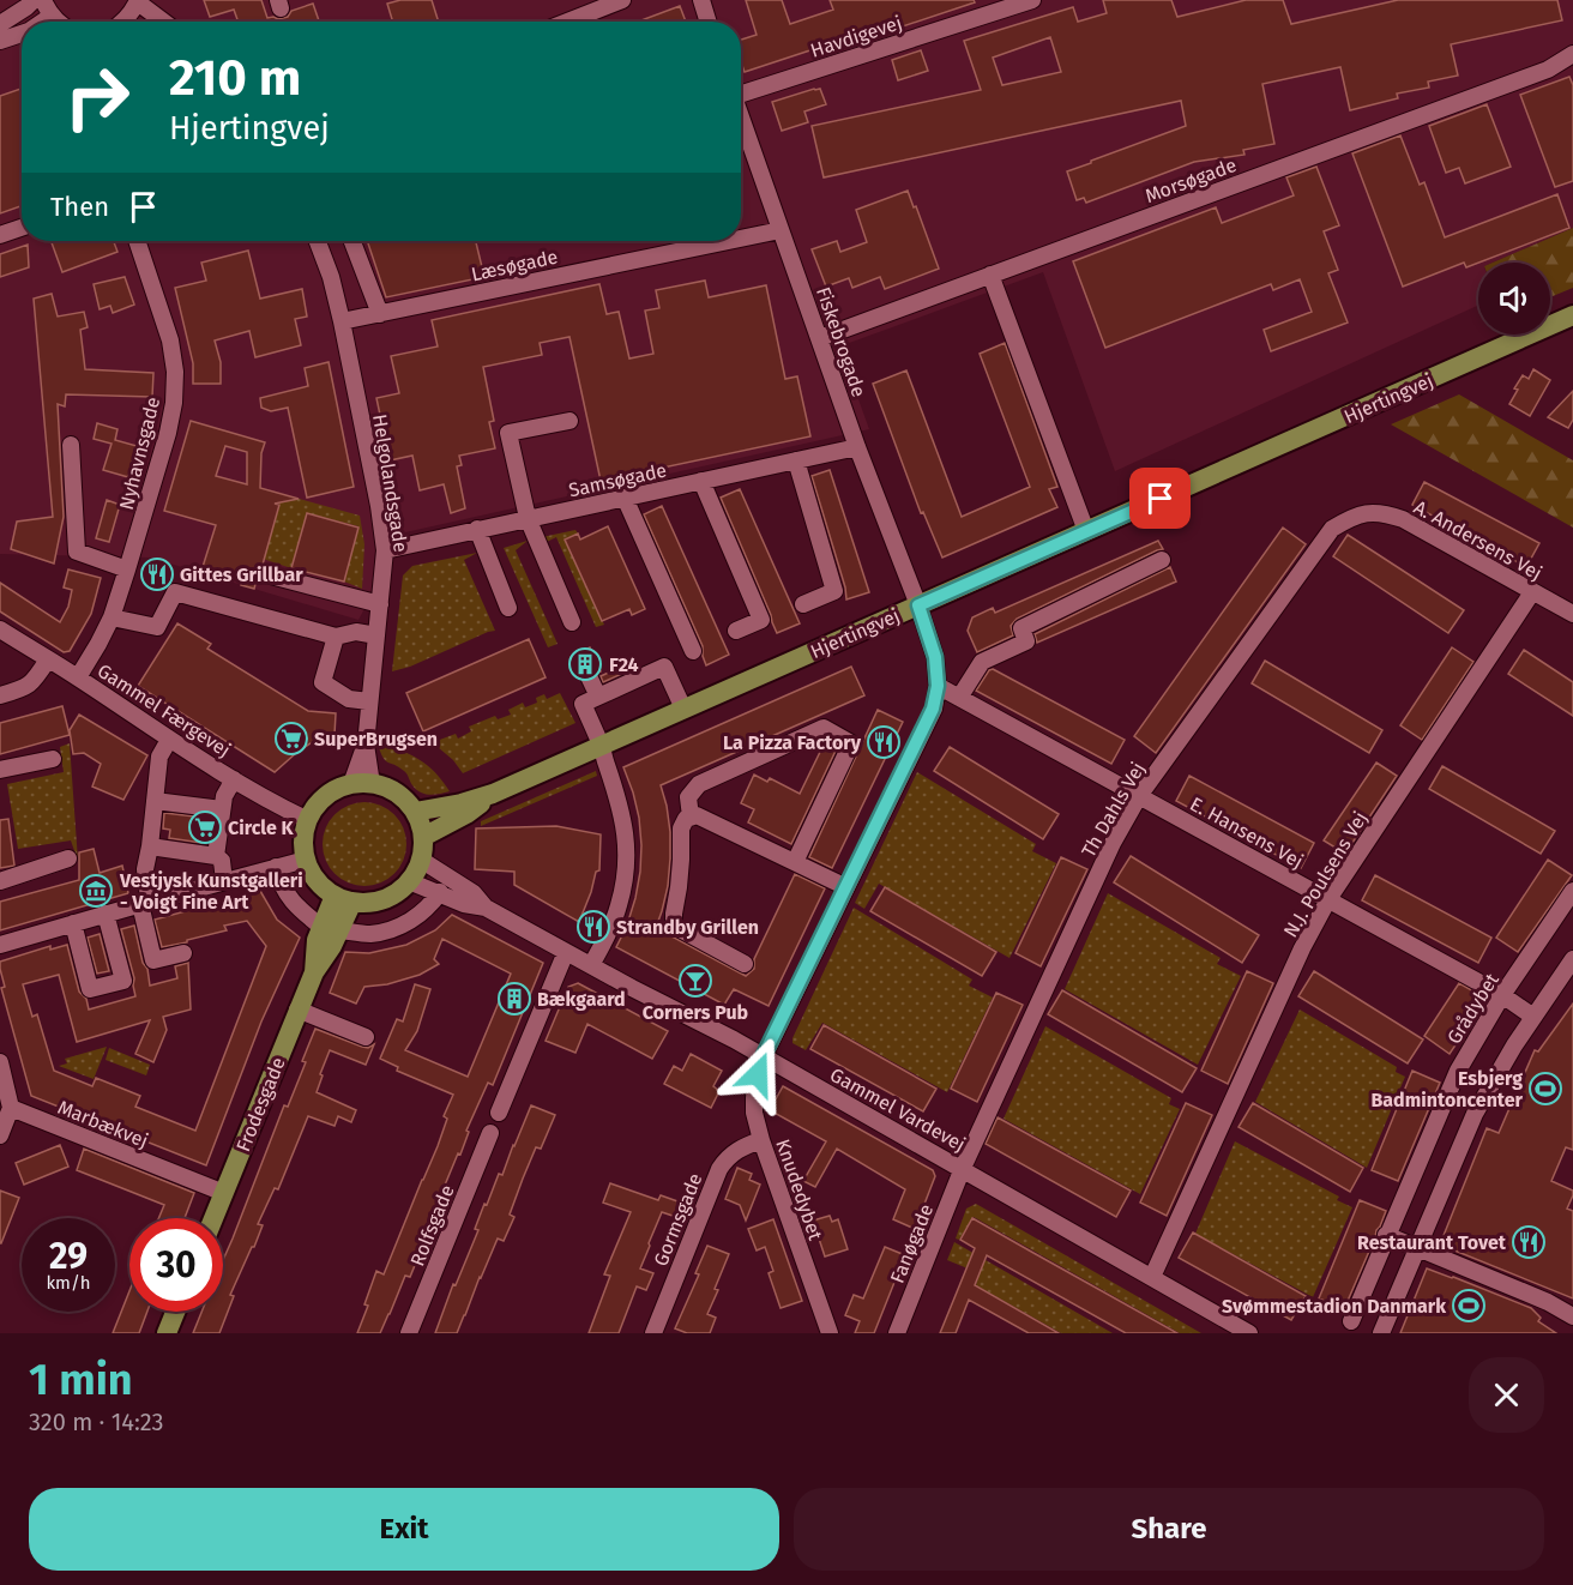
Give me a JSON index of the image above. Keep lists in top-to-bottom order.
{
  "streets": {
    "main road": ["Hjertingvej", "Frodesgade"],
    "street": [
      "Havdigevej",
      "Morsøgade",
      "Læsøgade",
      "Fiskebrogade",
      "Nyhavnsgade",
      "Samsøgade",
      "Helgolandsgade",
      "A. Andersens Vej",
      "Gammel Færgevej",
      "Th Dahls Vej",
      "E. Hansens Vej",
      "N.J. Poulsens Vej",
      "Grådybet",
      "Gammel Vardevej",
      "Marbækvej",
      "Knudedybet",
      "Gormsgade",
      "Rolfsgade",
      "Fanøgade"
    ]
  },
  "crossings": [
    ["Morsøgade", "Fiskebrogade"],
    ["Læsøgade", "Fiskebrogade"],
    ["Læsøgade", "Helgolandsgade"],
    ["Fiskebrogade", "Hjertingvej"],
    ["Fiskebrogade", "Samsøgade"],
    ["Fiskebrogade", "E. Hansens Vej"],
    ["Fiskebrogade", "Knudedybet"],
    ["Hjertingvej", "Helgolandsgade"],
    ["Hjertingvej", "Gammel Færgevej"],
    ["Hjertingvej", "Frodesgade"],
    ["Hjertingvej", "Gammel Vardevej"],
    ["Nyhavnsgade", "Gammel Færgevej"],
    ["Samsøgade", "Helgolandsgade"],
    ["Helgolandsgade", "Gammel Færgevej"],
    ["Helgolandsgade", "Frodesgade"],
    ["Helgolandsgade", "Gammel Vardevej"],
    ["A. Andersens Vej", "Th Dahls Vej"],
    ["A. Andersens Vej", "N.J. Poulsens Vej"],
    ["Gammel Færgevej", "Frodesgade"],
    ["Gammel Færgevej", "Gammel Vardevej"],
    ["Th Dahls Vej", "E. Hansens Vej"],
    ["Th Dahls Vej", "Gammel Vardevej"],
    ["Th Dahls Vej", "Fanøgade"],
    ["E. Hansens Vej", "N.J. Poulsens Vej"],
    ["E. Hansens Vej", "Grådybet"],
    ["E. Hansens Vej", "Knudedybet"],
    ["N.J. Poulsens Vej", "Gammel Vardevej"],
    ["Frodesgade", "Gammel Vardevej"],
    ["Frodesgade", "Marbækvej"],
    ["Gammel Vardevej", "Knudedybet"],
    ["Gammel Vardevej", "Fanøgade"],
    ["Knudedybet", "Gormsgade"]
  ],
  "places": {
    "restaurant": [
      "Gittes Grillbar",
      "La Pizza Factory",
      "Strandby Grillen",
      "Restaurant Tovet"
    ],
    "building": ["F24", "Bækgaard"],
    "supermarket": ["SuperBrugsen", "Circle K"],
    "museum": ["Vestjysk Kunstgalleri - Voigt Fine Art"],
    "bar": ["Corners Pub"],
    "sports": ["Esbjerg Badmintoncenter", "Svømmestadion Danmark"]
  },
  "page": {
    "turn": ["210 m", "Hjertingvej"],
    "then": "Then",
    "speed": "29 km/h",
    "limit": "30",
    "heading": ["1 min", "320 m · 14:23"],
    "buttons": ["Exit", "Share"]
  }
}
